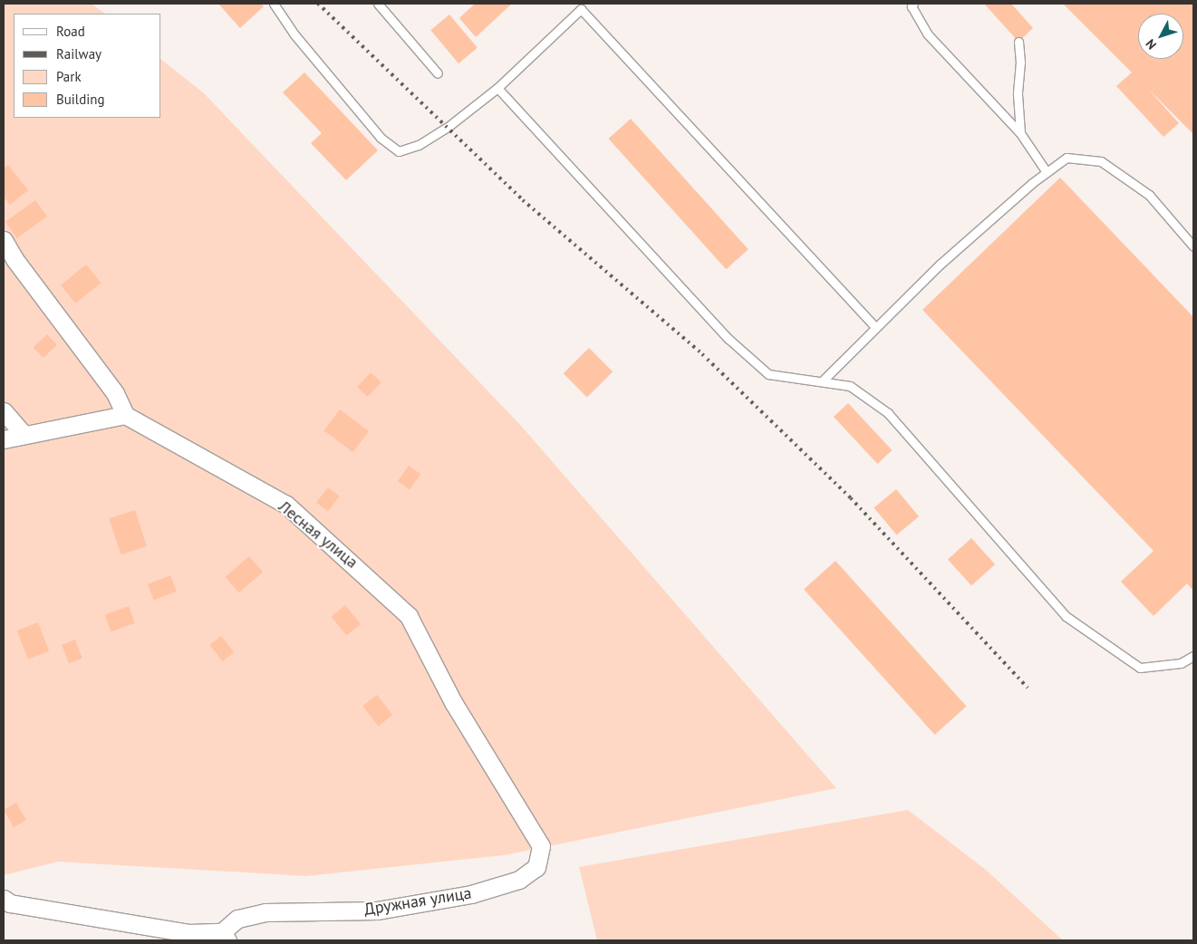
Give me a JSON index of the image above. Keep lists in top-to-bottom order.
{
  "streets": {
    "street": ["Лесная улица", "Дружная улица"]
  },
  "crossings": [
    ["Лесная улица", "Дружная улица"]
  ],
  "legend": [
    "Road",
    "Railway",
    "Park",
    "Building"
  ],
  "north": "bottom left"
}
